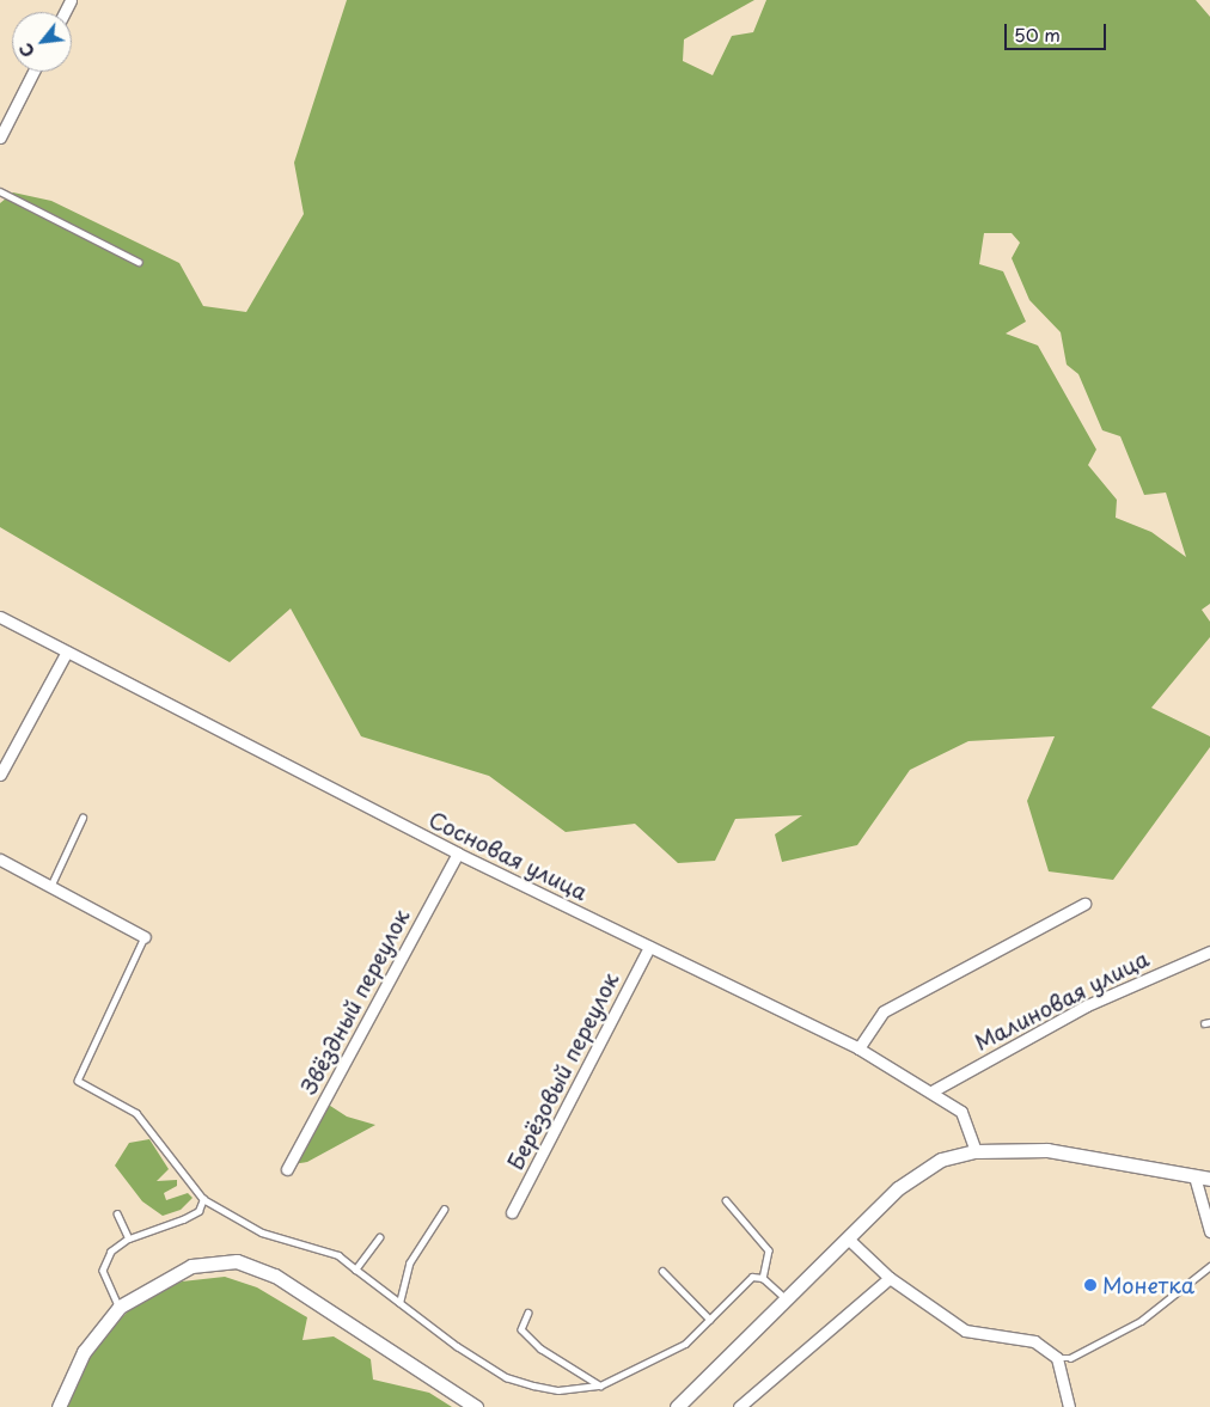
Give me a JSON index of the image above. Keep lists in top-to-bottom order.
{
  "streets": {
    "street": [
      "Сосновая улица",
      "Малиновая улица",
      "Звёздный переулок",
      "Берёзовый переулок"
    ]
  },
  "crossings": [
    ["Сосновая улица", "Малиновая улица"],
    ["Сосновая улица", "Звёздный переулок"],
    ["Сосновая улица", "Берёзовый переулок"]
  ],
  "places": ["Монетка"],
  "scale_bar": "50 m",
  "north": "bottom left"
}
